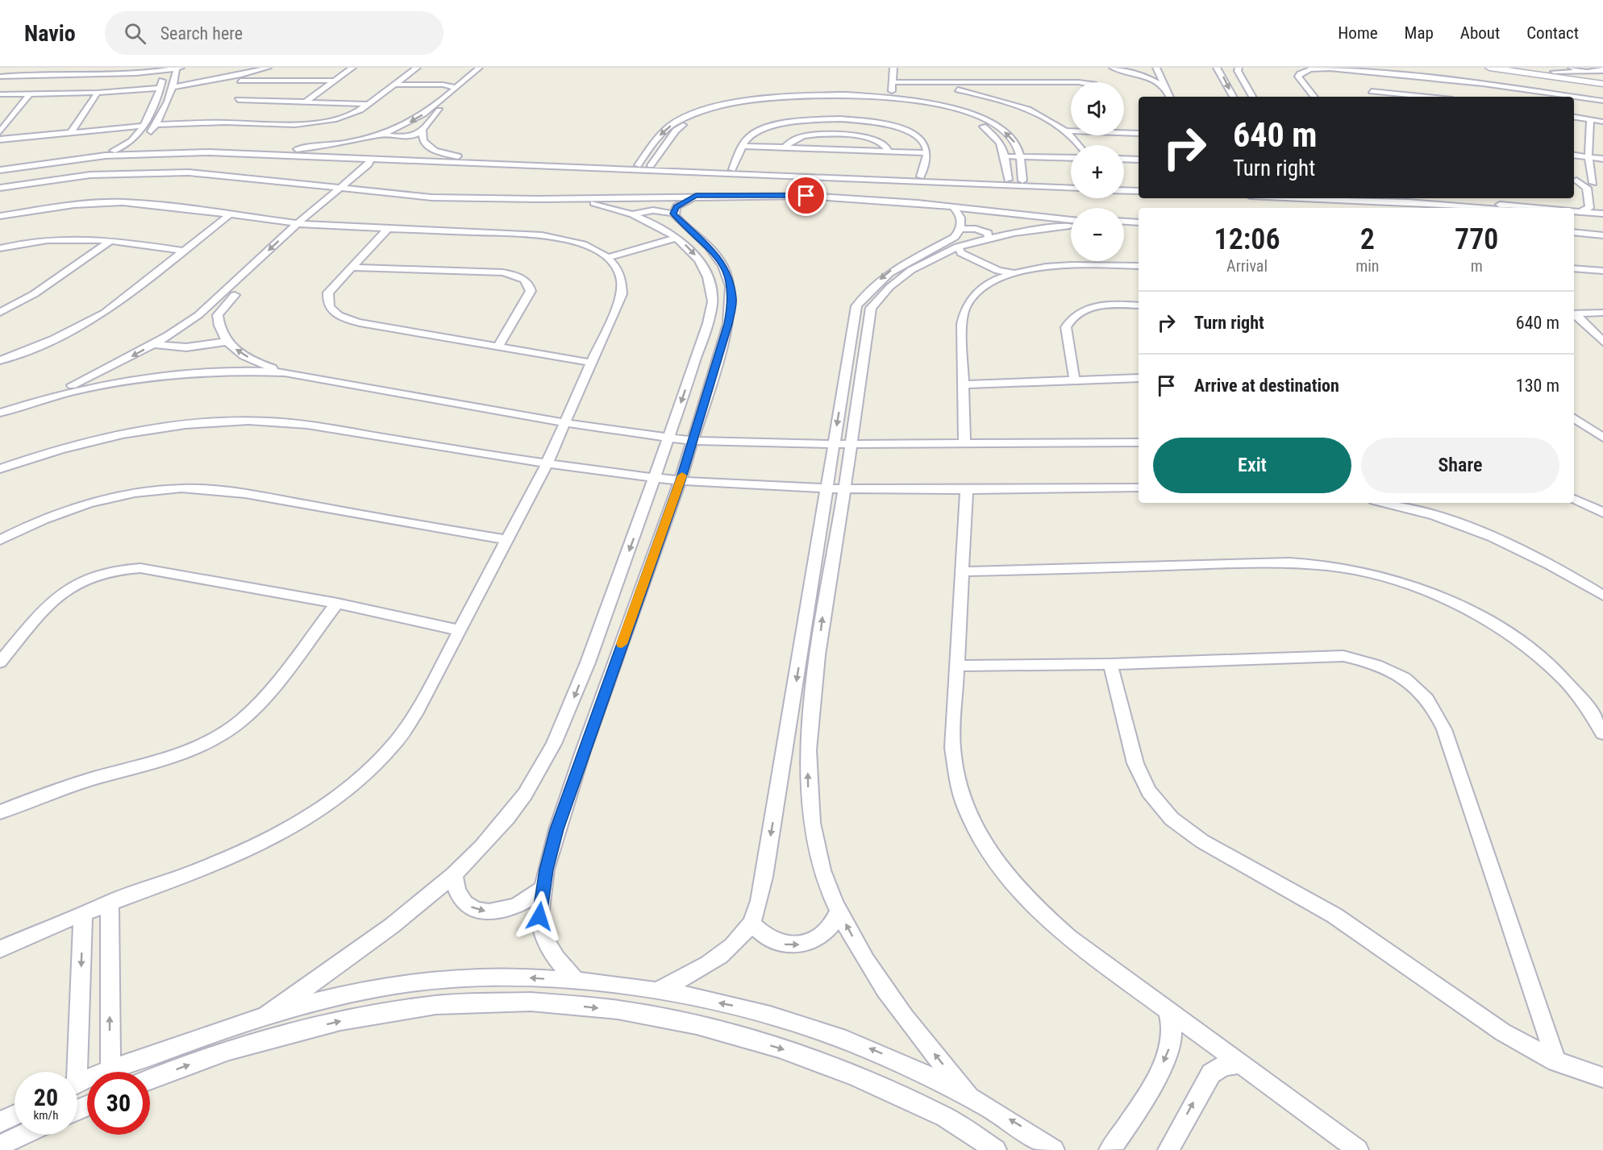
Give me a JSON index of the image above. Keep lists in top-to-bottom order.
{
  "page": {
    "header": "Navio",
    "search": "Search here",
    "nav": [
      "Home",
      "Map",
      "About",
      "Contact"
    ],
    "map_buttons": ["+", "−"],
    "turn": ["640 m", "Turn right"],
    "eta": [
      "12:06",
      "Arrival",
      "2",
      "min",
      "770",
      "m"
    ],
    "list": [
      {
        "name": "Turn right",
        "value": "640 m"
      },
      {
        "name": "Arrive at destination",
        "value": "130 m"
      }
    ],
    "buttons": ["Exit", "Share"],
    "speed": "20 km/h",
    "limit": "30"
  }
}
